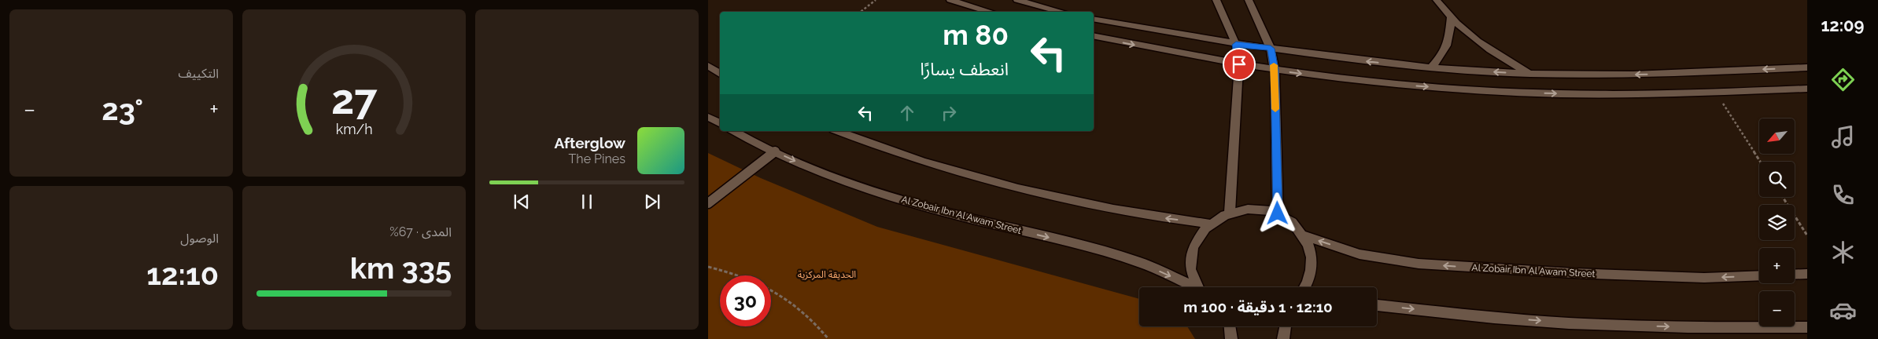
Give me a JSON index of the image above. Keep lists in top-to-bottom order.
{
  "streets": {
    "street": ["Al Zobair Ibn Al Awam Street"]
  },
  "parks": ["الحديقة المركزية"],
  "north": "bottom left",
  "page": {
    "tabs": "12:09",
    "tile": [
      "التكييف",
      ["المدى · 67%", "335 km"],
      ["الوصول", "12:10"]
    ],
    "turn": ["80 m", "انعطف يسارًا"],
    "heat": ["−", "23°", "+"],
    "map_buttons": ["+", "−"],
    "song": ["Afterglow", "The Pines"],
    "limit": "30",
    "trip": "12:10 · 1 دقيقة · 100 m",
    "gauge": ["27", "km/h"]
  }
}
